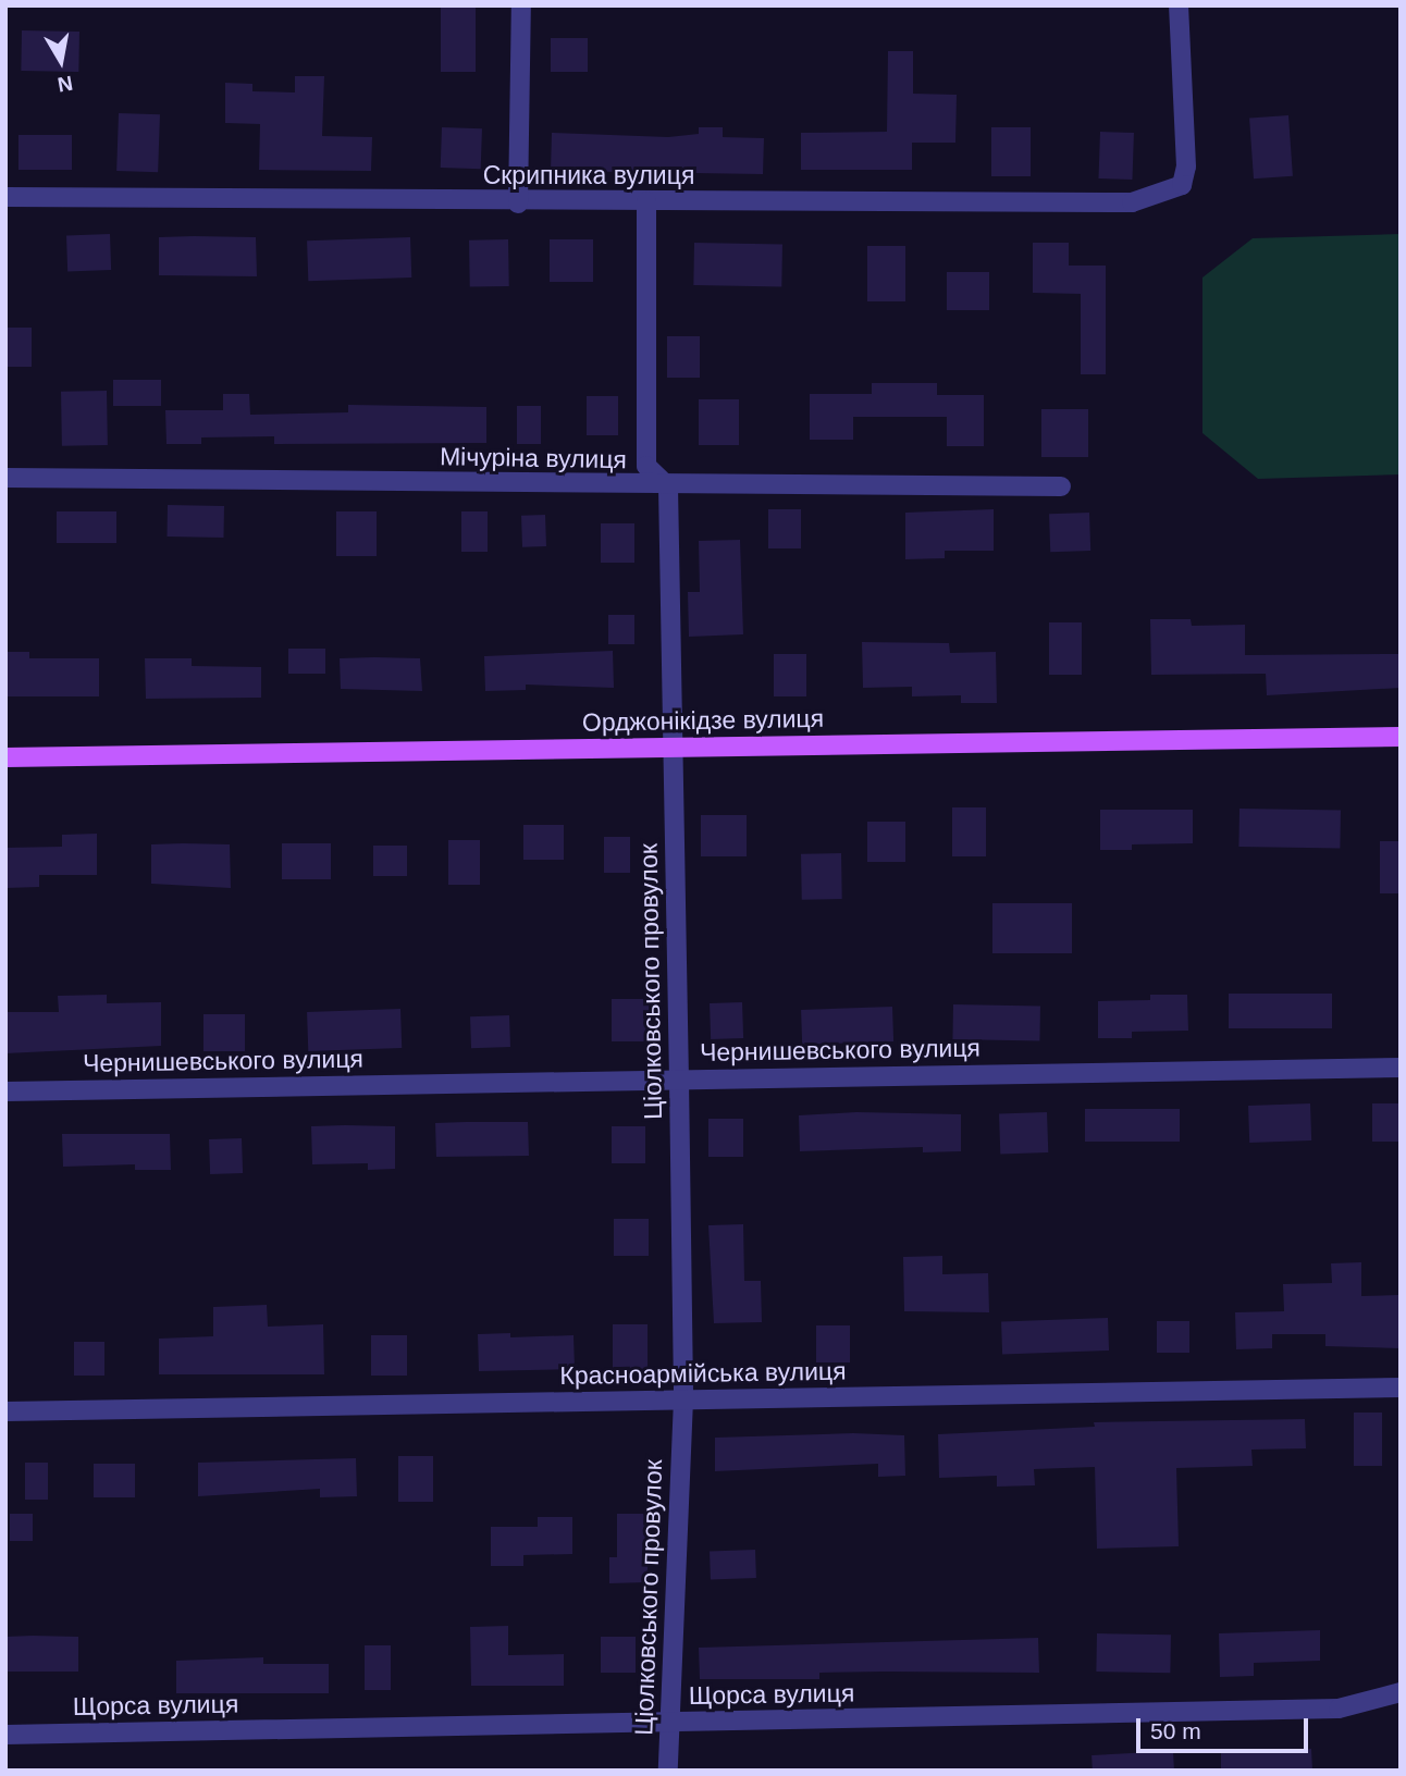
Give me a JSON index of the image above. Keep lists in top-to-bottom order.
{
  "streets": {
    "main road": ["Орджонікідзе вулиця"],
    "street": [
      "Скрипника вулиця",
      "Мічуріна вулиця",
      "Ціолковського провулок",
      "Чернишевського вулиця",
      "Красноармійська вулиця",
      "Щорса вулиця"
    ]
  },
  "crossings": [
    ["Мічуріна вулиця", "Ціолковського провулок"],
    ["Орджонікідзе вулиця", "Ціолковського провулок"],
    ["Ціолковського провулок", "Чернишевського вулиця"],
    ["Ціолковського провулок", "Красноармійська вулиця"],
    ["Ціолковського провулок", "Щорса вулиця"]
  ],
  "scale_bar": "50 m",
  "north": "bottom"
}
